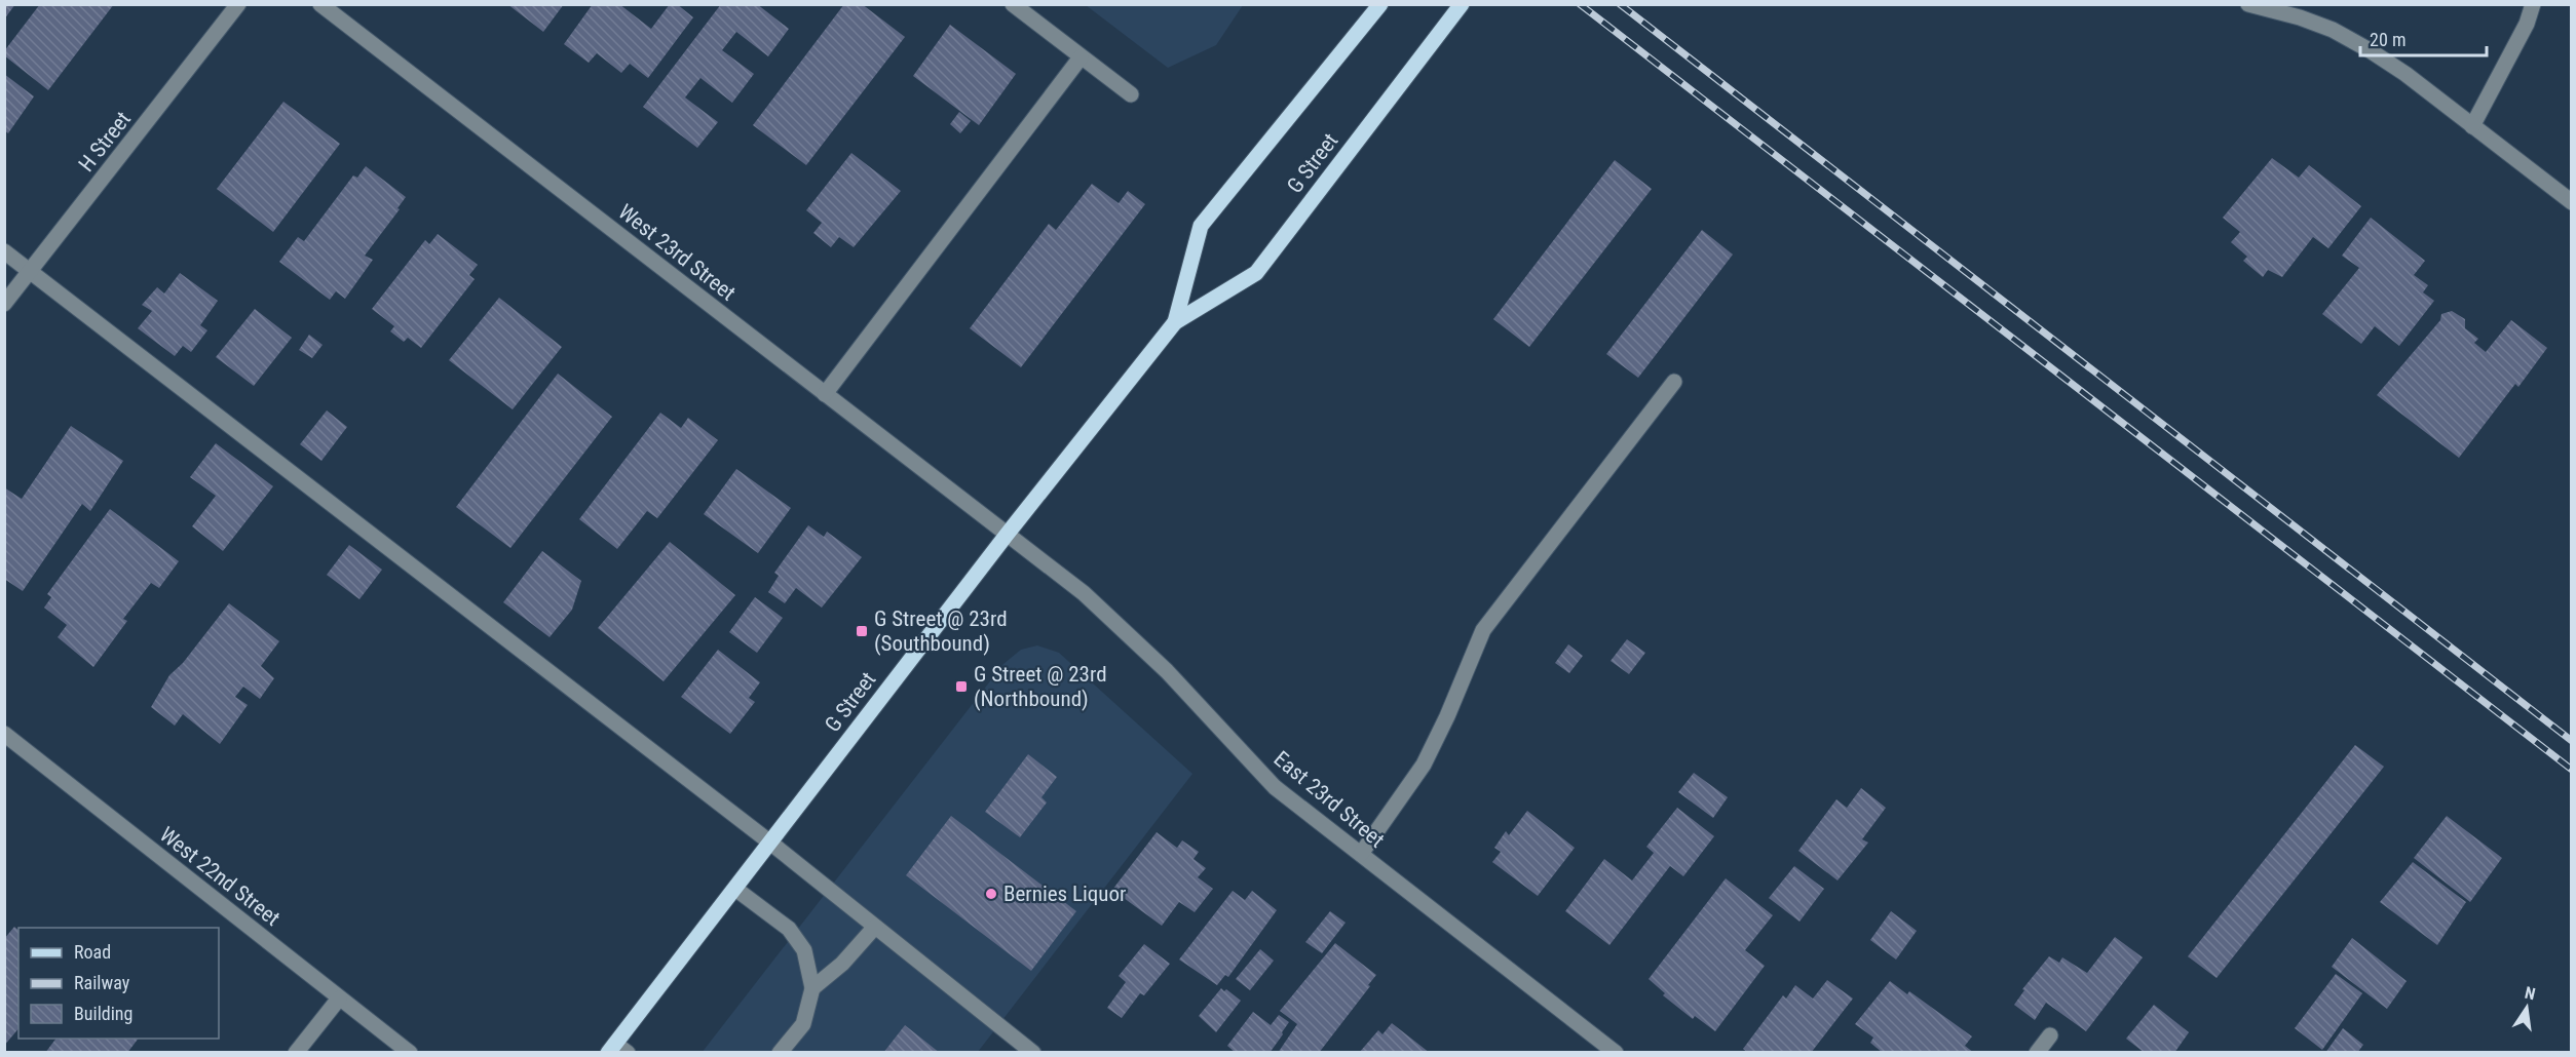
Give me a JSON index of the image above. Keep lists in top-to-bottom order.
{
  "streets": {
    "main road": ["G Street"],
    "street": [
      "H Street",
      "West 23rd Street",
      "East 23rd Street",
      "West 22nd Street"
    ]
  },
  "crossings": [
    ["G Street", "West 23rd Street"],
    ["G Street", "East 23rd Street"],
    ["West 23rd Street", "East 23rd Street"]
  ],
  "places": {
    "transit": ["G Street @ 23rd (Southbound)", "G Street @ 23rd (Northbound)"],
    "other": ["Bernies Liquor"]
  },
  "legend": ["Road", "Railway", "Building"],
  "scale_bar": "20 m",
  "north": "top"
}
